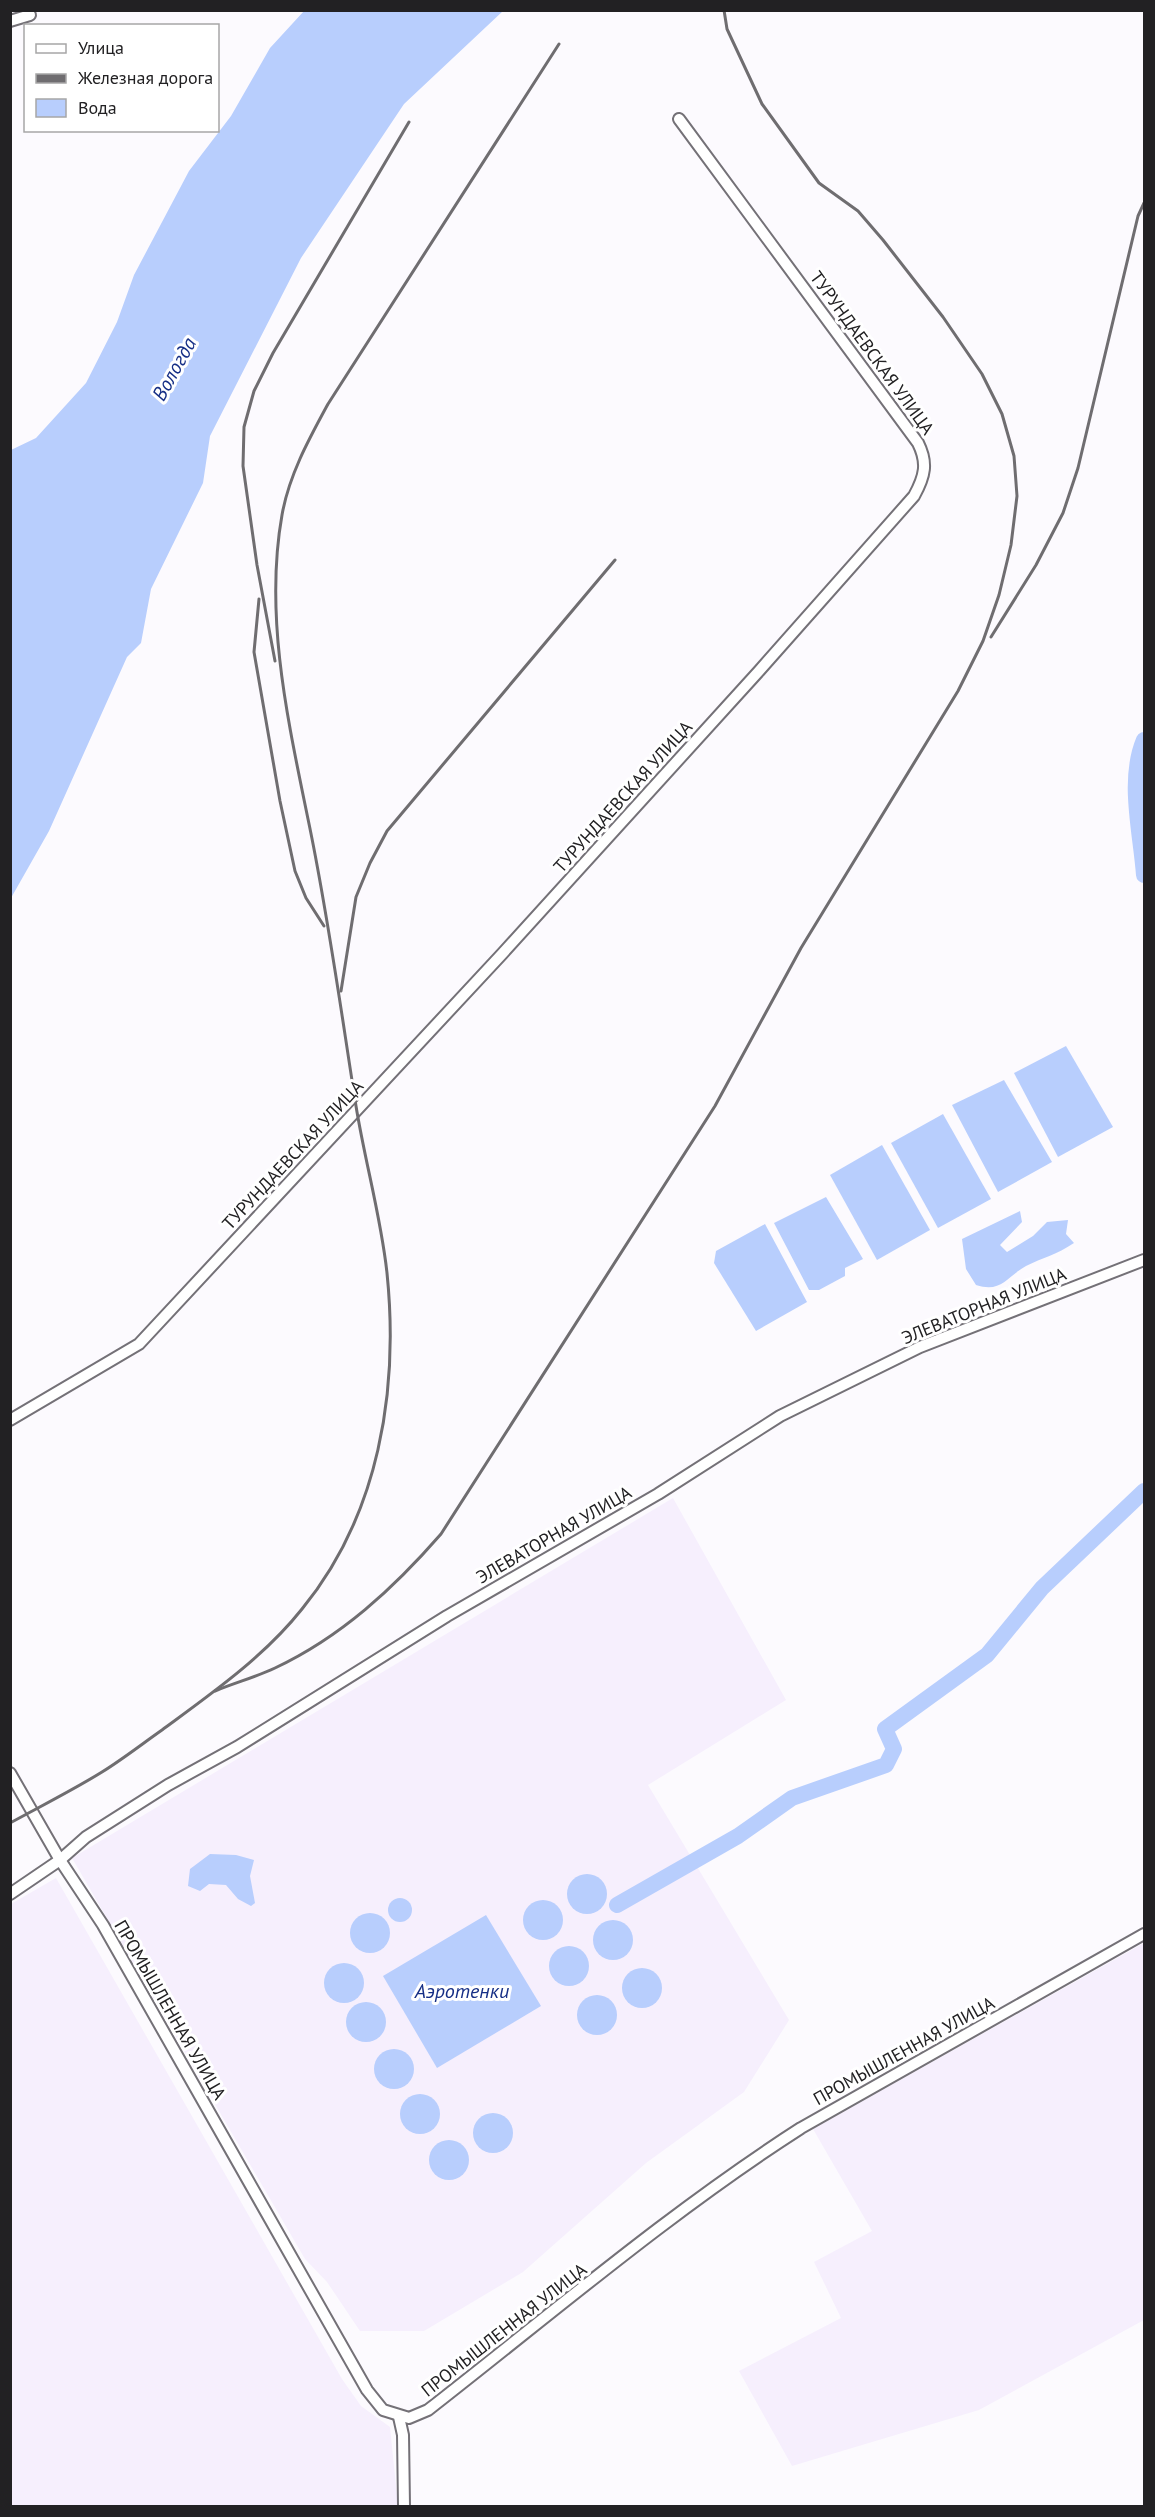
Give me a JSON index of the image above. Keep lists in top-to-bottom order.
{
  "streets": {
    "street": ["ТУРУНДАЕВСКАЯ УЛИЦА", "ЭЛЕВАТОРНАЯ УЛИЦА", "ПРОМЫШЛЕННАЯ УЛИЦА"]
  },
  "crossings": [
    ["ЭЛЕВАТОРНАЯ УЛИЦА", "ПРОМЫШЛЕННАЯ УЛИЦА"]
  ],
  "water": ["Вологда", "Аэротенки"],
  "legend": ["Улица", "Железная дорога", "Вода"]
}
